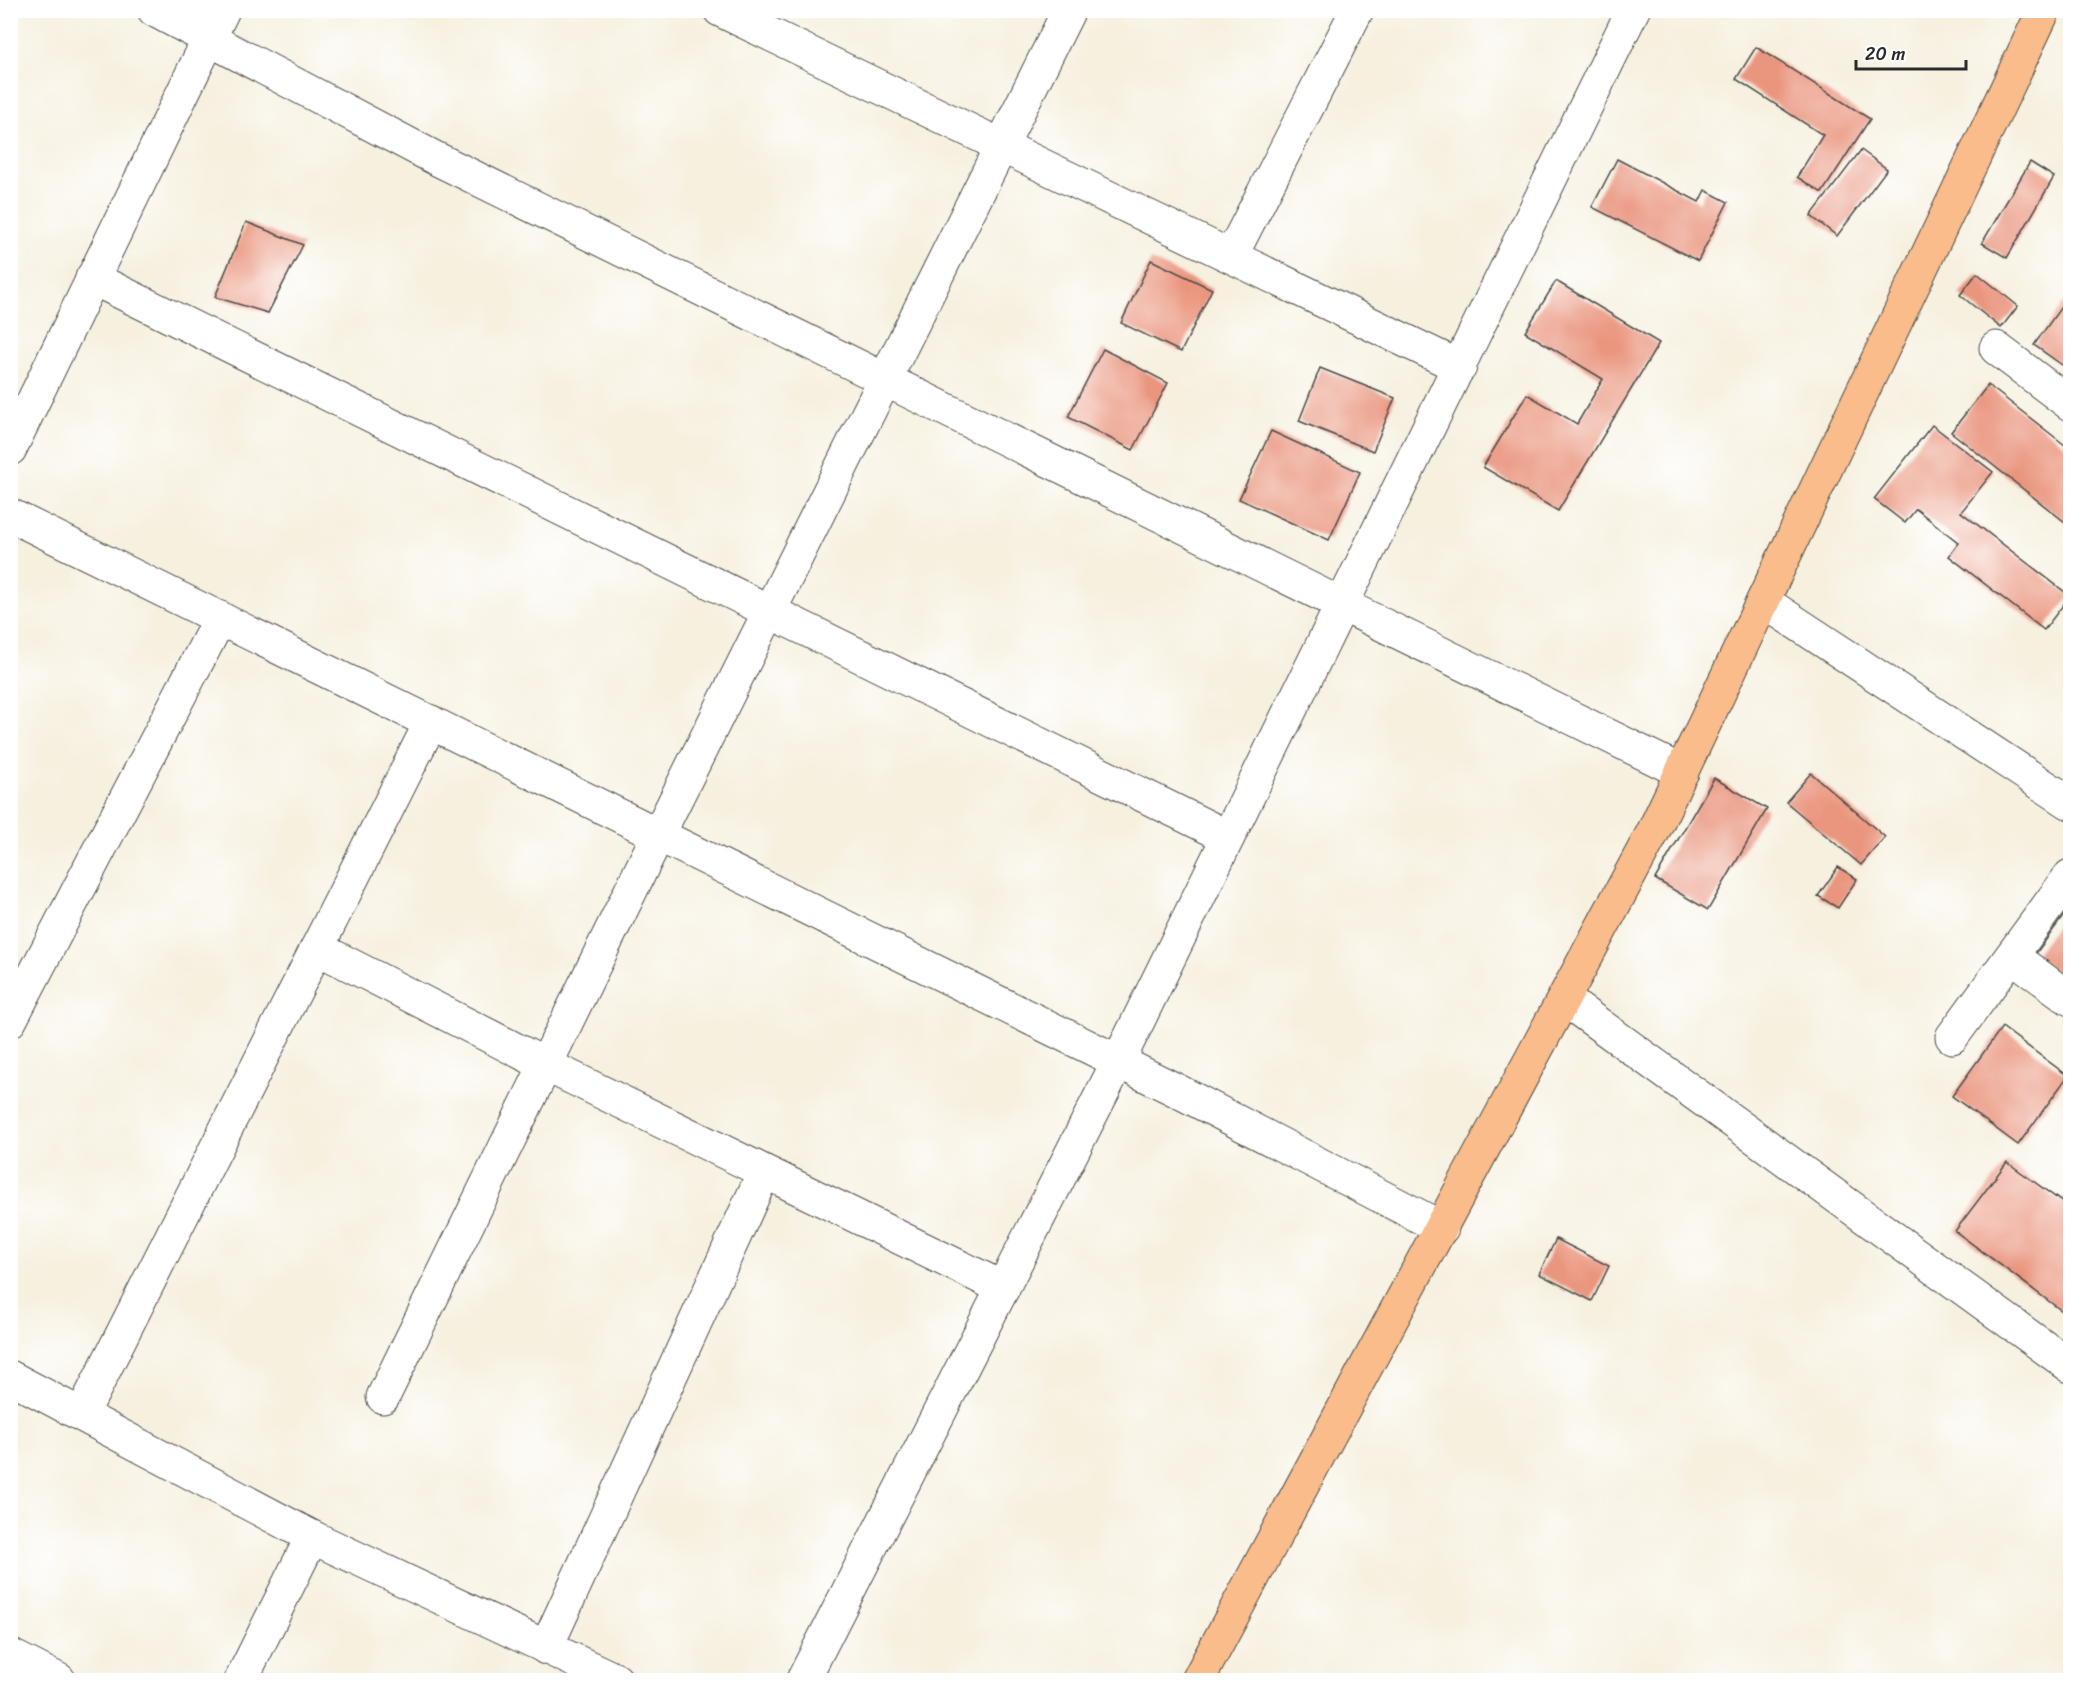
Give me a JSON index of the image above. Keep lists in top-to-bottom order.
{
  "scale_bar": "20 m"
}
